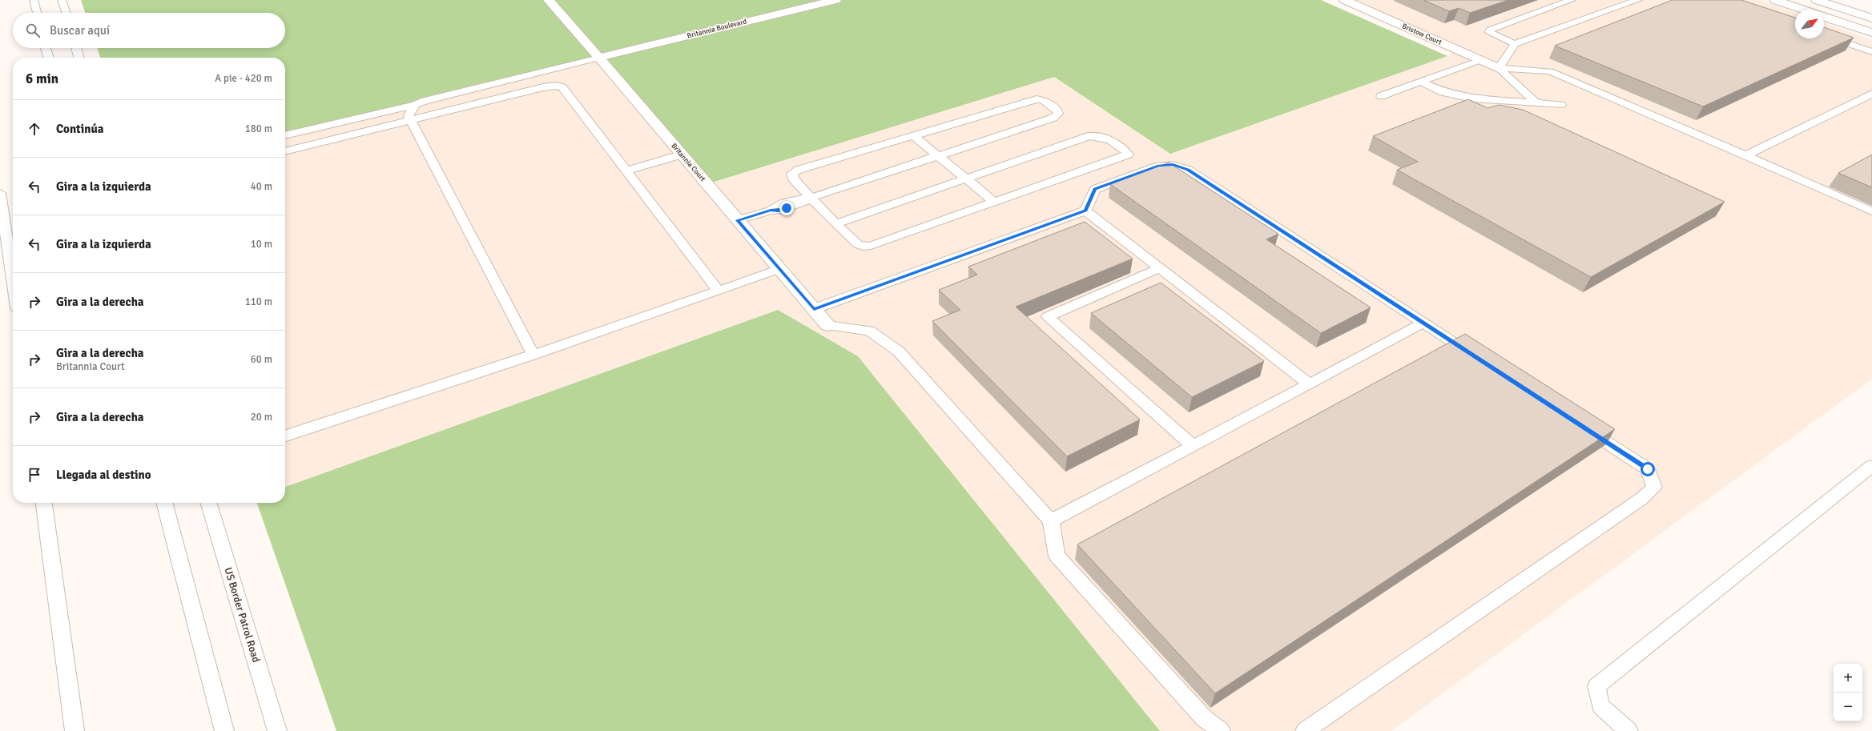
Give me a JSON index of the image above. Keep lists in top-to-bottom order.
{
  "streets": {
    "street": ["Britannia Boulevard", "Bristow Court", "Britannia Court"],
    "lane": ["US Border Patrol Road"]
  },
  "crossings": [
    ["Britannia Boulevard", "Britannia Court"]
  ],
  "north": "top right",
  "page": {
    "search": "Buscar aquí",
    "heading": ["6 min", "A pie · 420 m"],
    "list": [
      ["Continúa", "180 m"],
      ["Gira a la izquierda", "40 m"],
      ["Gira a la izquierda", "10 m"],
      ["Gira a la derecha", "110 m"],
      ["Gira a la derecha", "Britannia Court", "60 m"],
      ["Gira a la derecha", "20 m"],
      "Llegada al destino"
    ],
    "map_buttons": ["+", "−"]
  }
}
